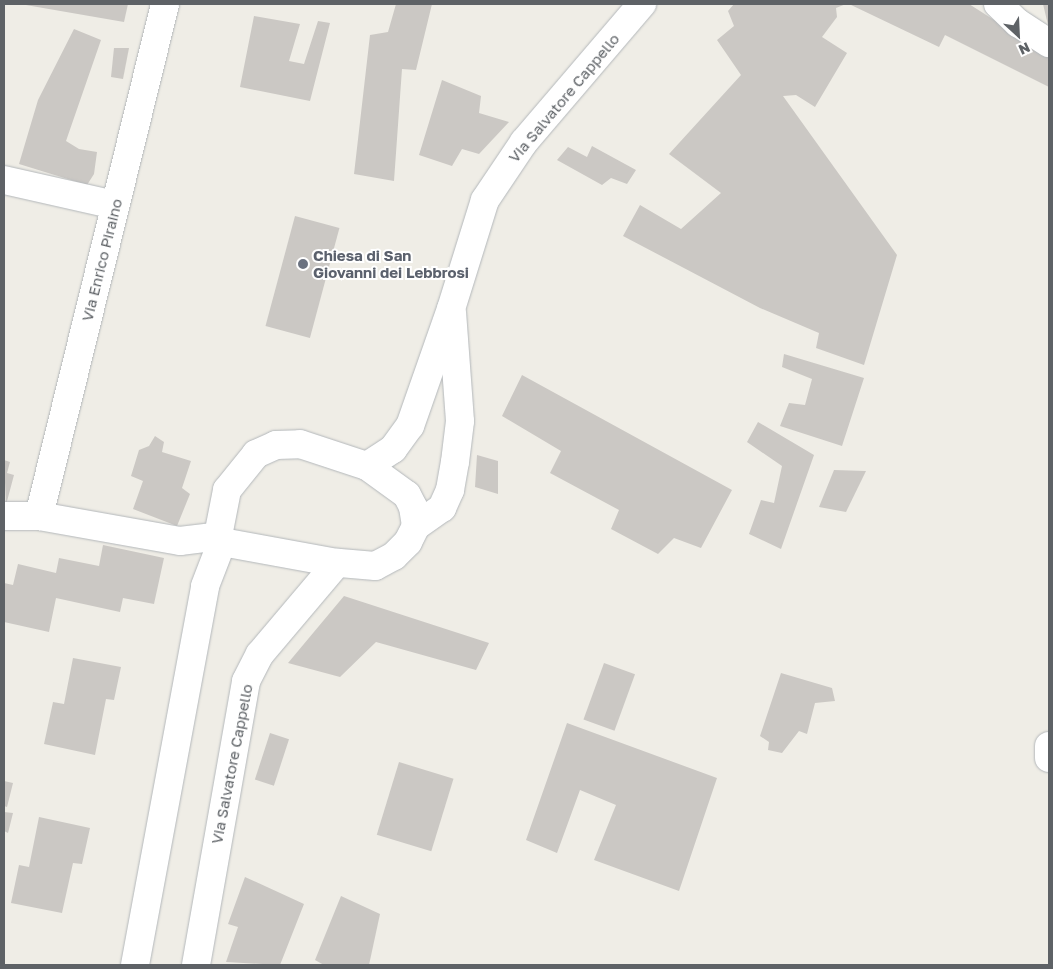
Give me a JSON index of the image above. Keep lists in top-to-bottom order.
{
  "streets": {
    "street": ["Via Salvatore Cappello", "Via Enrico Piraino"]
  },
  "places": ["Chiesa di San Giovanni dei Lebbrosi"],
  "north": "bottom right"
}
